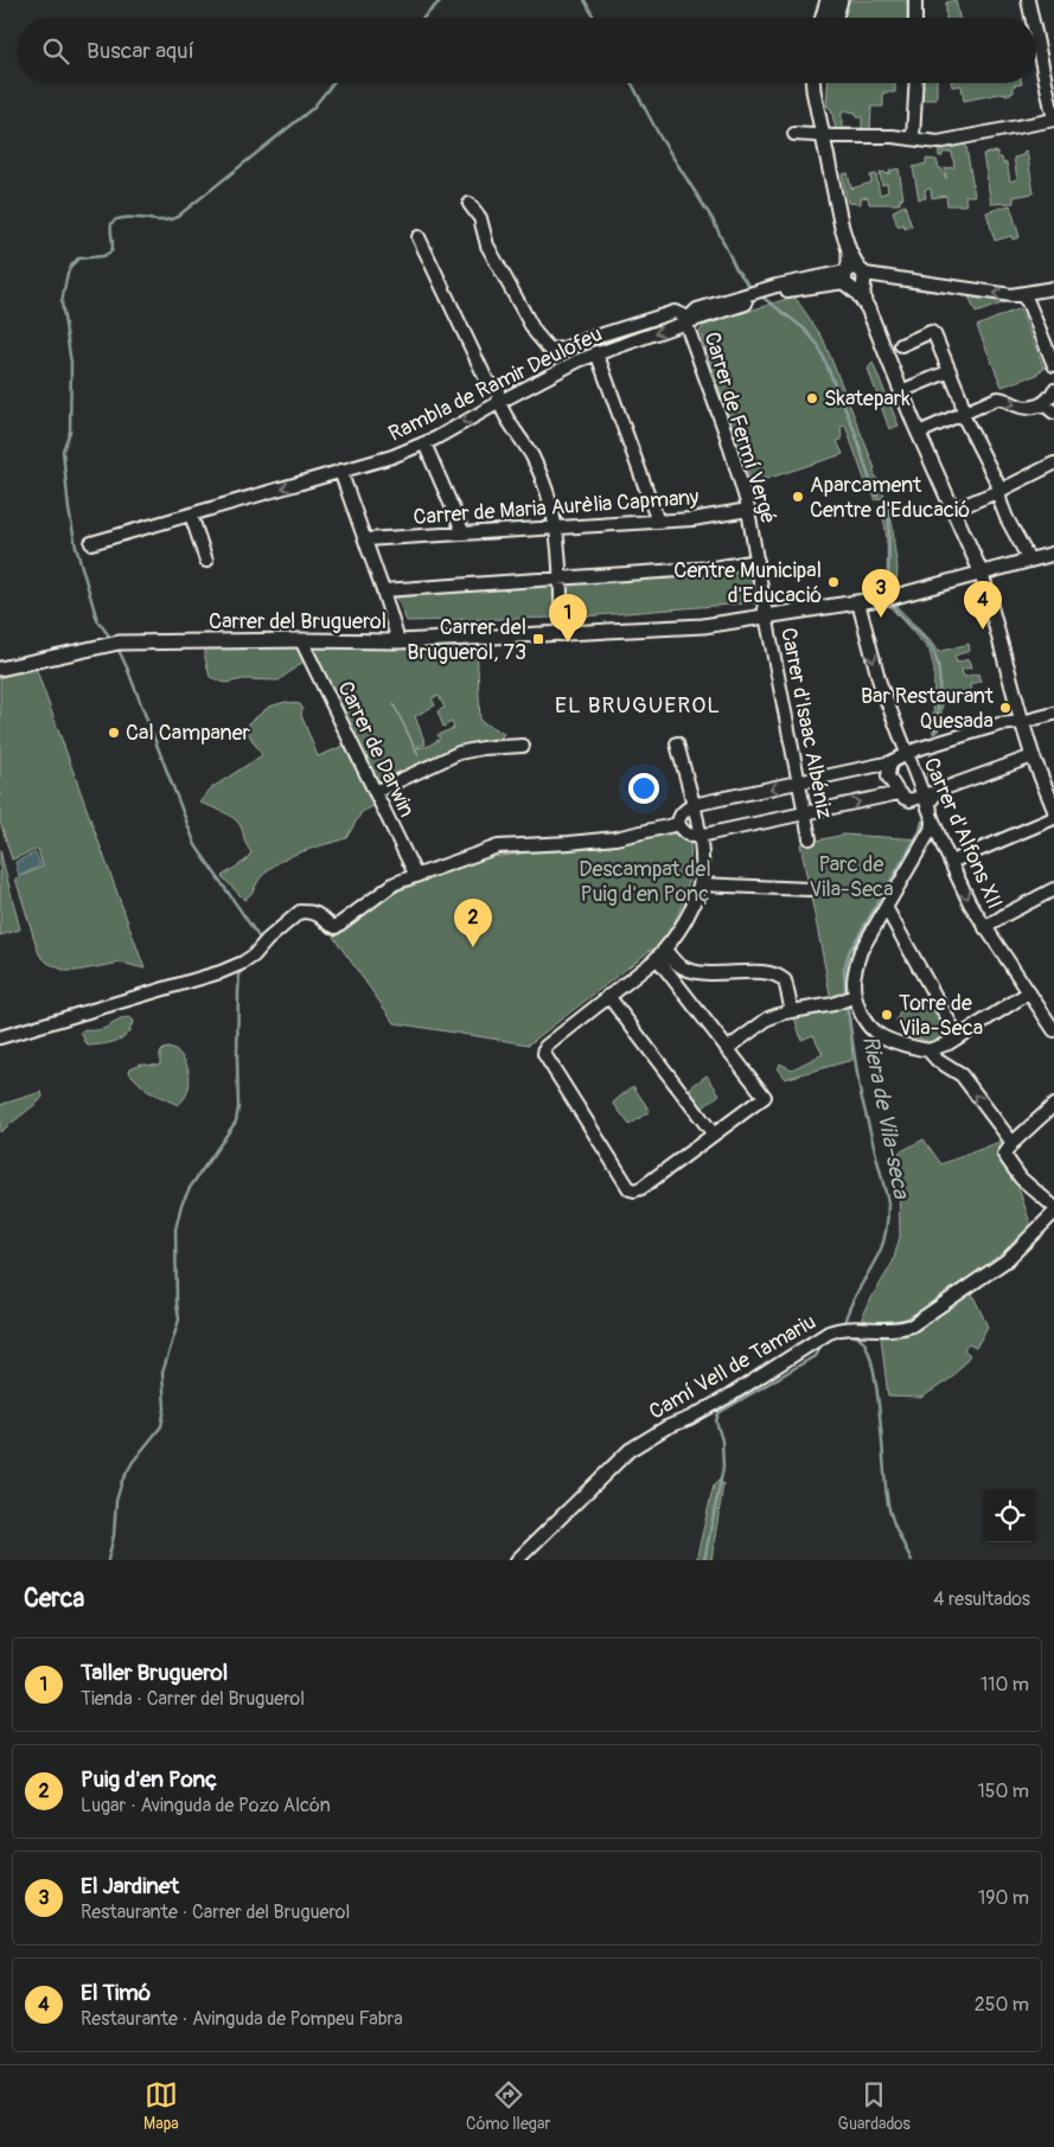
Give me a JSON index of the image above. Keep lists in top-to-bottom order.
{
  "streets": {
    "street": [
      "Rambla de Ramir Deulofeu",
      "Carrer de Fermí Vergé",
      "Carrer de Maria Aurèlia Capmany",
      "Carrer del Bruguerol",
      "Carrer d'Isaac Albéniz",
      "Carrer de Darwin",
      "Carrer d'Alfons XII",
      "Camí Vell de Tamariu"
    ]
  },
  "crossings": [
    ["Rambla de Ramir Deulofeu", "Carrer de Fermí Vergé"],
    ["Carrer de Fermí Vergé", "Carrer de Maria Aurèlia Capmany"],
    ["Carrer de Fermí Vergé", "Carrer del Bruguerol"],
    ["Carrer de Fermí Vergé", "Carrer d'Isaac Albéniz"],
    ["Carrer del Bruguerol", "Carrer d'Isaac Albéniz"],
    ["Carrer del Bruguerol", "Carrer de Darwin"],
    ["Carrer del Bruguerol", "Carrer d'Alfons XII"]
  ],
  "one_way": ["Rambla de Ramir Deulofeu", "Carrer d'Alfons XII"],
  "districts": ["EL BRUGUEROL"],
  "water": ["Riera de Vila-seca"],
  "parks": ["Parc de Vila-Seca", "Descampat del Puig d'en Ponç"],
  "places": {
    "other": [
      "Skatepark",
      "Aparcament Centre d'Educació",
      "Centre Municipal d'Educació",
      "Bar Restaurant Quesada",
      "Cal Campaner",
      "Torre de Vila-Seca"
    ],
    "transit": ["Carrer del Bruguerol, 73"]
  },
  "page": {
    "search": "Buscar aquí",
    "pins": [
      "3",
      "4",
      "1",
      "2"
    ],
    "heading": ["Cerca", "4 resultados"],
    "list": [
      {
        "mark": "1",
        "name": "Taller Bruguerol",
        "note": "Tienda · Carrer del Bruguerol",
        "value": "110 m"
      },
      {
        "mark": "2",
        "name": "Puig d'en Ponç",
        "note": "Lugar · Avinguda de Pozo Alcón",
        "value": "150 m"
      },
      {
        "mark": "3",
        "name": "El Jardinet",
        "note": "Restaurante · Carrer del Bruguerol",
        "value": "190 m"
      },
      {
        "mark": "4",
        "name": "El Timó",
        "note": "Restaurante · Avinguda de Pompeu Fabra",
        "value": "250 m"
      }
    ],
    "nav": ["Mapa", "Cómo llegar", "Guardados"]
  }
}
